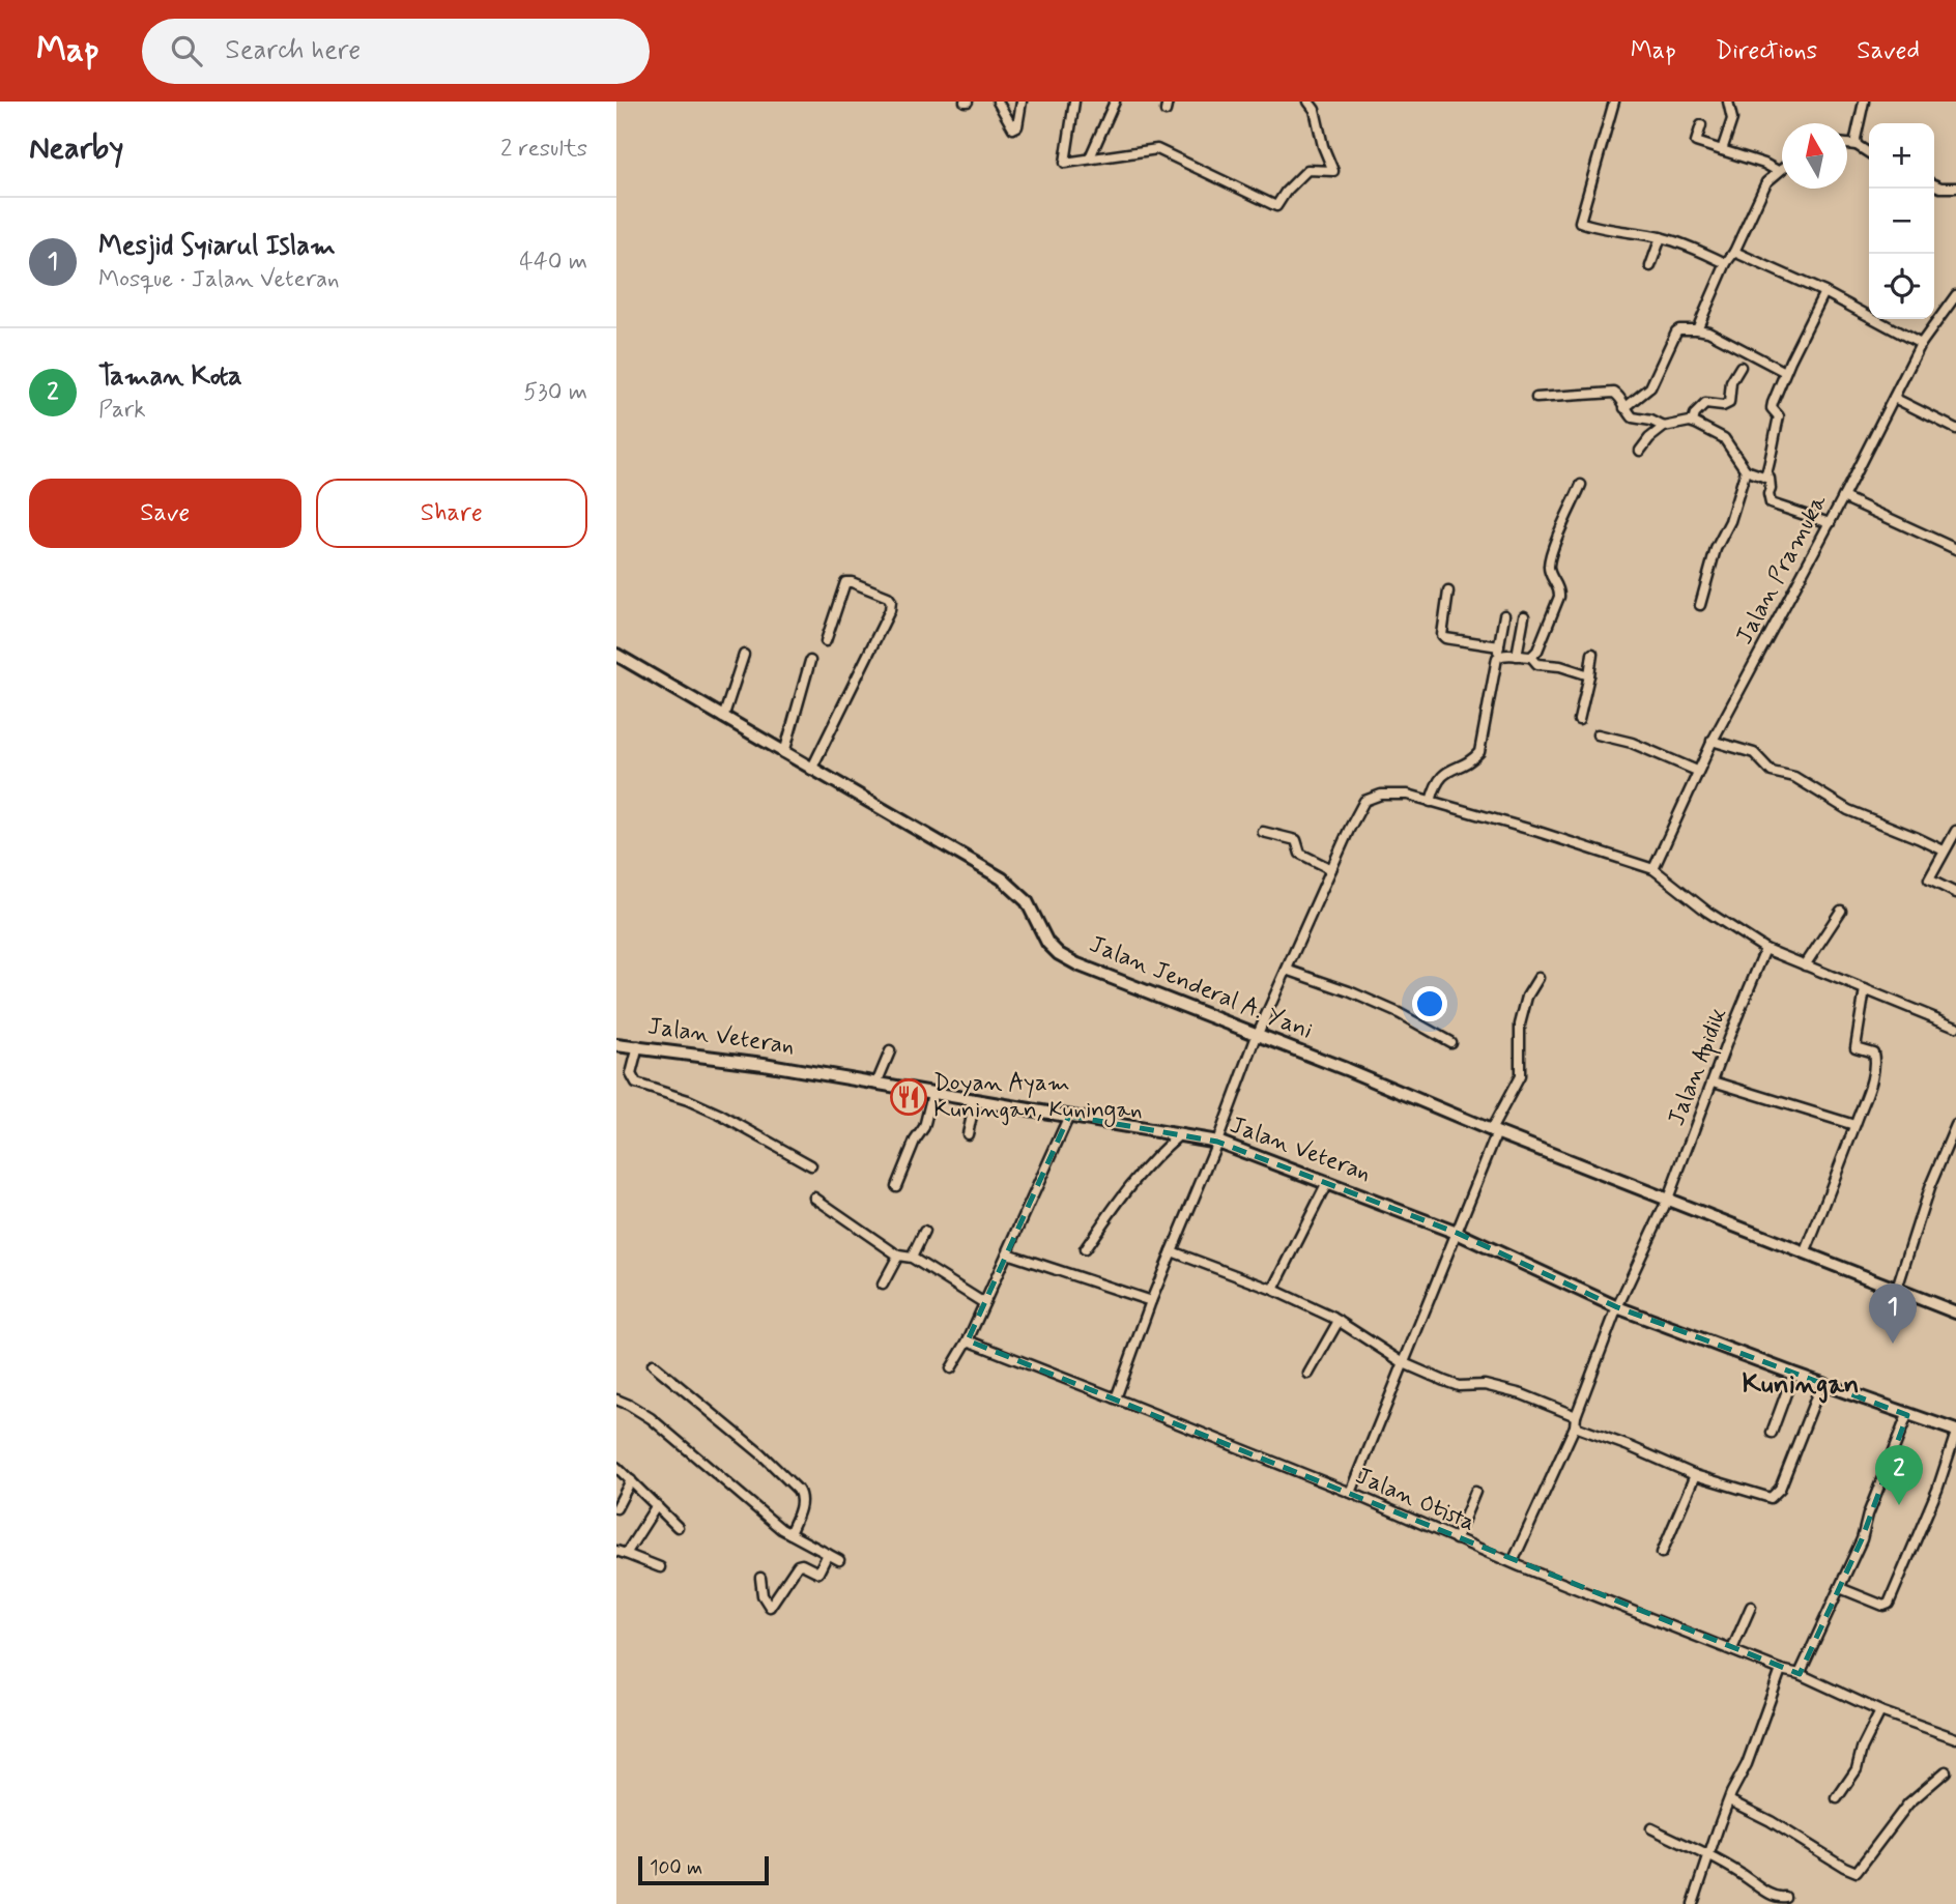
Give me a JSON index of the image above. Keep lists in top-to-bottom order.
{
  "streets": {
    "main road": ["Jalan Jenderal A. Yani", "Jalan Veteran"],
    "street": ["Jalan Pramuka", "Jalan Apidik", "Jalan Otista"]
  },
  "crossings": [
    ["Jalan Jenderal A. Yani", "Jalan Apidik"],
    ["Jalan Veteran", "Jalan Apidik"],
    ["Jalan Apidik", "Jalan Otista"]
  ],
  "districts": ["Kuningan"],
  "places": {
    "restaurant": ["Doyan Ayam Kuningan, Kuningan"]
  },
  "scale_bar": "100 m",
  "north": "top",
  "page": {
    "header": "Map",
    "search": "Search here",
    "nav": ["Map", "Directions", "Saved"],
    "heading": ["Nearby", "2 results"],
    "map_buttons": ["+", "−"],
    "list": [
      {
        "mark": "1",
        "name": "Mesjid Syiarul Islam",
        "note": "Mosque · Jalan Veteran",
        "value": "440 m"
      },
      {
        "mark": "2",
        "name": "Taman Kota",
        "note": "Park",
        "value": "530 m"
      }
    ],
    "buttons": ["Save", "Share"],
    "pins": ["1", "2"],
    "scale": "100 m"
  }
}
